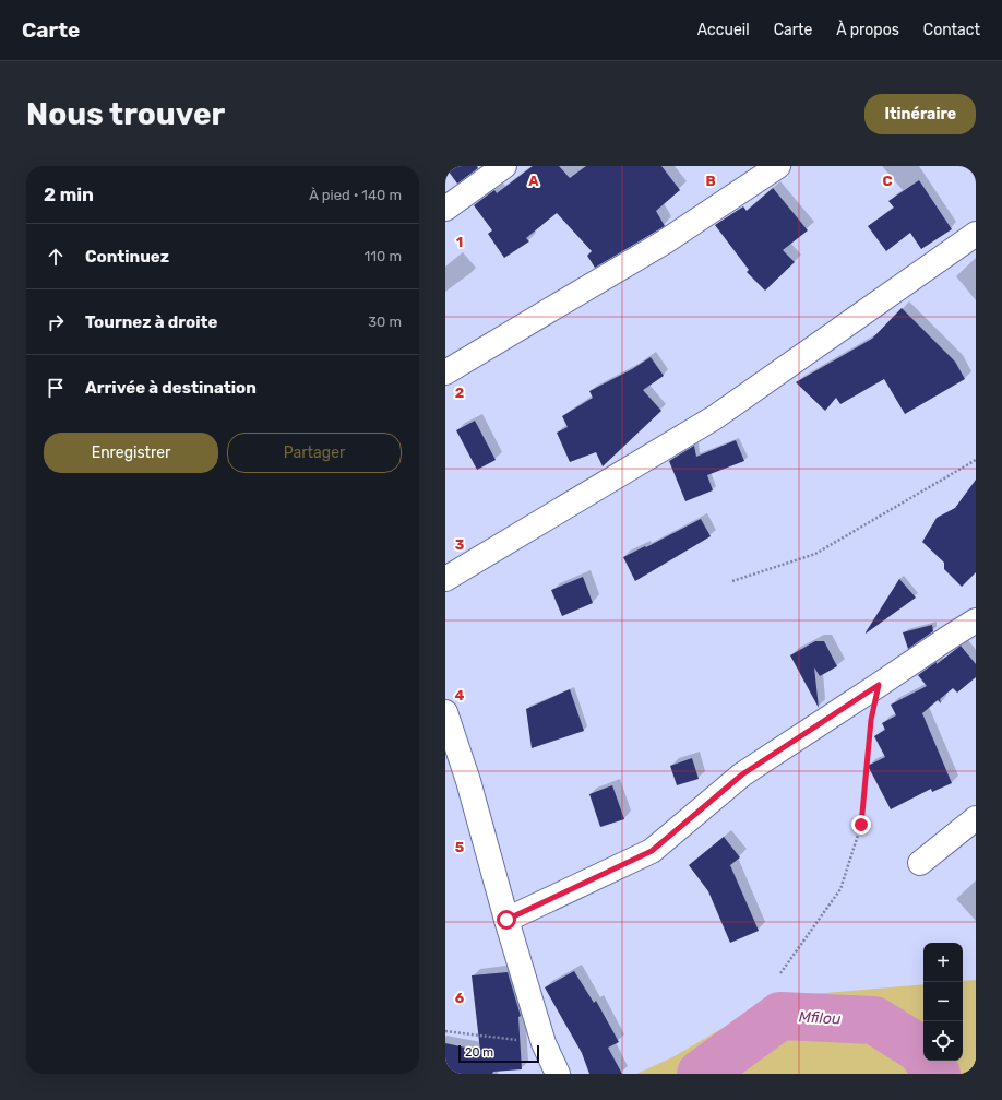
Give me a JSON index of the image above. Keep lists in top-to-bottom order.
{
  "water": ["Mfilou"],
  "scale_bar": "20 m",
  "page": {
    "header": "Carte",
    "nav": [
      "Accueil",
      "Carte",
      "À propos",
      "Contact"
    ],
    "buttons": [
      "Itinéraire",
      ["Enregistrer", "Partager"]
    ],
    "title": "Nous trouver",
    "heading": ["2 min", "À pied · 140 m"],
    "list": [
      ["Continuez", "110 m"],
      ["Tournez à droite", "30 m"],
      "Arrivée à destination"
    ],
    "map_buttons": ["+", "−"],
    "scale": "20 m"
  },
  "grid": {
    "columns": ["A", "B", "C"],
    "rows": [
      "1",
      "2",
      "3",
      "4",
      "5",
      "6"
    ]
  }
}
